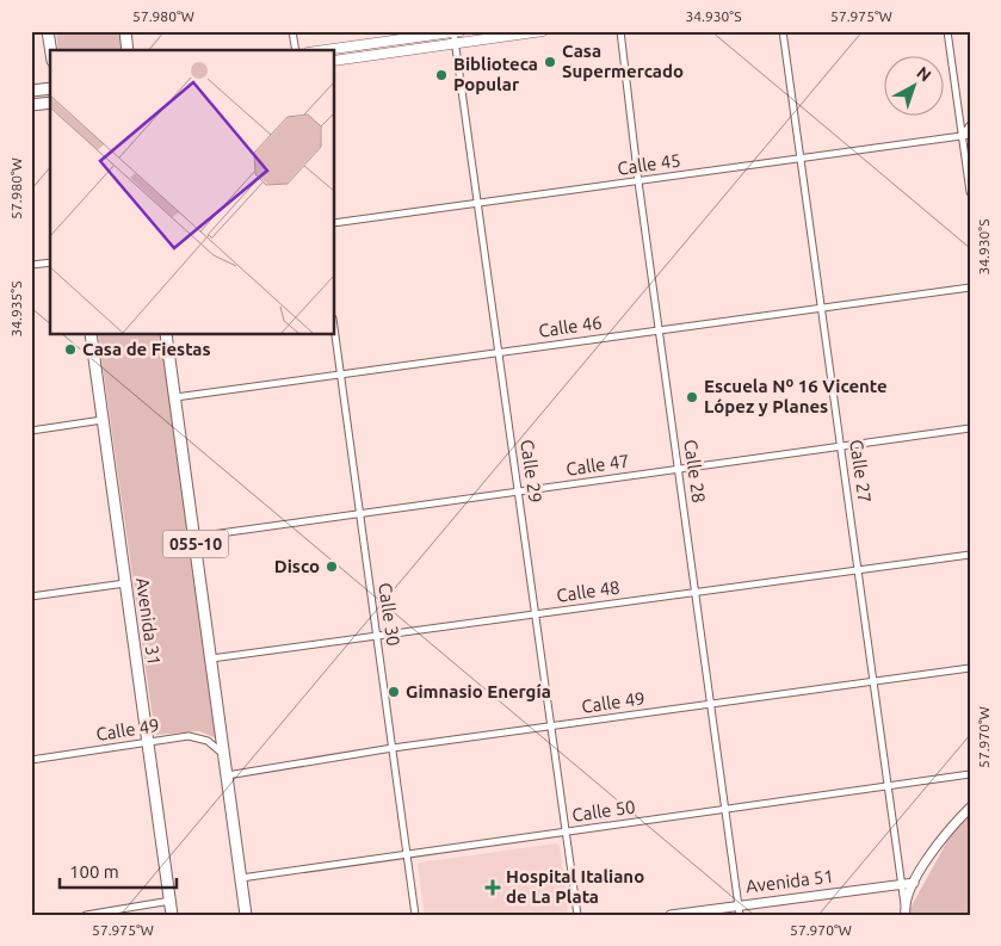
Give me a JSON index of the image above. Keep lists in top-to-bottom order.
{
  "streets": {
    "highway": ["055-10", "Avenida 31"],
    "street": [
      "Calle 45",
      "Calle 46",
      "Calle 47",
      "Calle 29",
      "Calle 28",
      "Calle 27",
      "Calle 48",
      "Calle 30",
      "Calle 49",
      "Calle 50",
      "Avenida 51"
    ]
  },
  "crossings": [
    ["Calle 45", "Calle 29"],
    ["Calle 45", "Calle 28"],
    ["Calle 45", "Calle 27"],
    ["Calle 46", "Calle 29"],
    ["Calle 46", "Calle 28"],
    ["Calle 46", "Calle 27"],
    ["Calle 46", "055-10"],
    ["Calle 46", "Calle 30"],
    ["Calle 47", "Calle 29"],
    ["Calle 47", "Calle 28"],
    ["Calle 47", "Calle 27"],
    ["Calle 47", "055-10"],
    ["Calle 47", "Calle 30"],
    ["Calle 29", "Calle 48"],
    ["Calle 29", "Calle 49"],
    ["Calle 29", "Calle 50"],
    ["Calle 28", "Calle 48"],
    ["Calle 28", "Calle 49"],
    ["Calle 28", "Calle 50"],
    ["Calle 28", "Avenida 51"],
    ["Calle 27", "Calle 48"],
    ["Calle 27", "Calle 49"],
    ["Calle 27", "Calle 50"],
    ["Calle 27", "Avenida 51"],
    ["055-10", "Calle 48"],
    ["055-10", "Calle 49"],
    ["055-10", "Calle 50"],
    ["Calle 48", "Calle 30"],
    ["Calle 30", "Calle 49"],
    ["Calle 30", "Calle 50"],
    ["Avenida 31", "Calle 49"]
  ],
  "places": {
    "other": [
      "Casa Supermercado",
      "Biblioteca Popular",
      "Casa de Fiestas",
      "Escuela Nº 16 Vicente López y Planes",
      "Disco",
      "Gimnasio Energía"
    ],
    "health": ["Hospital Italiano de La Plata"]
  },
  "scale_bar": "100 m",
  "north": "top right",
  "coordinates": [
    "57.980°W",
    "34.930°S",
    "57.975°W",
    "34.935°S",
    "57.970°W"
  ]
}
